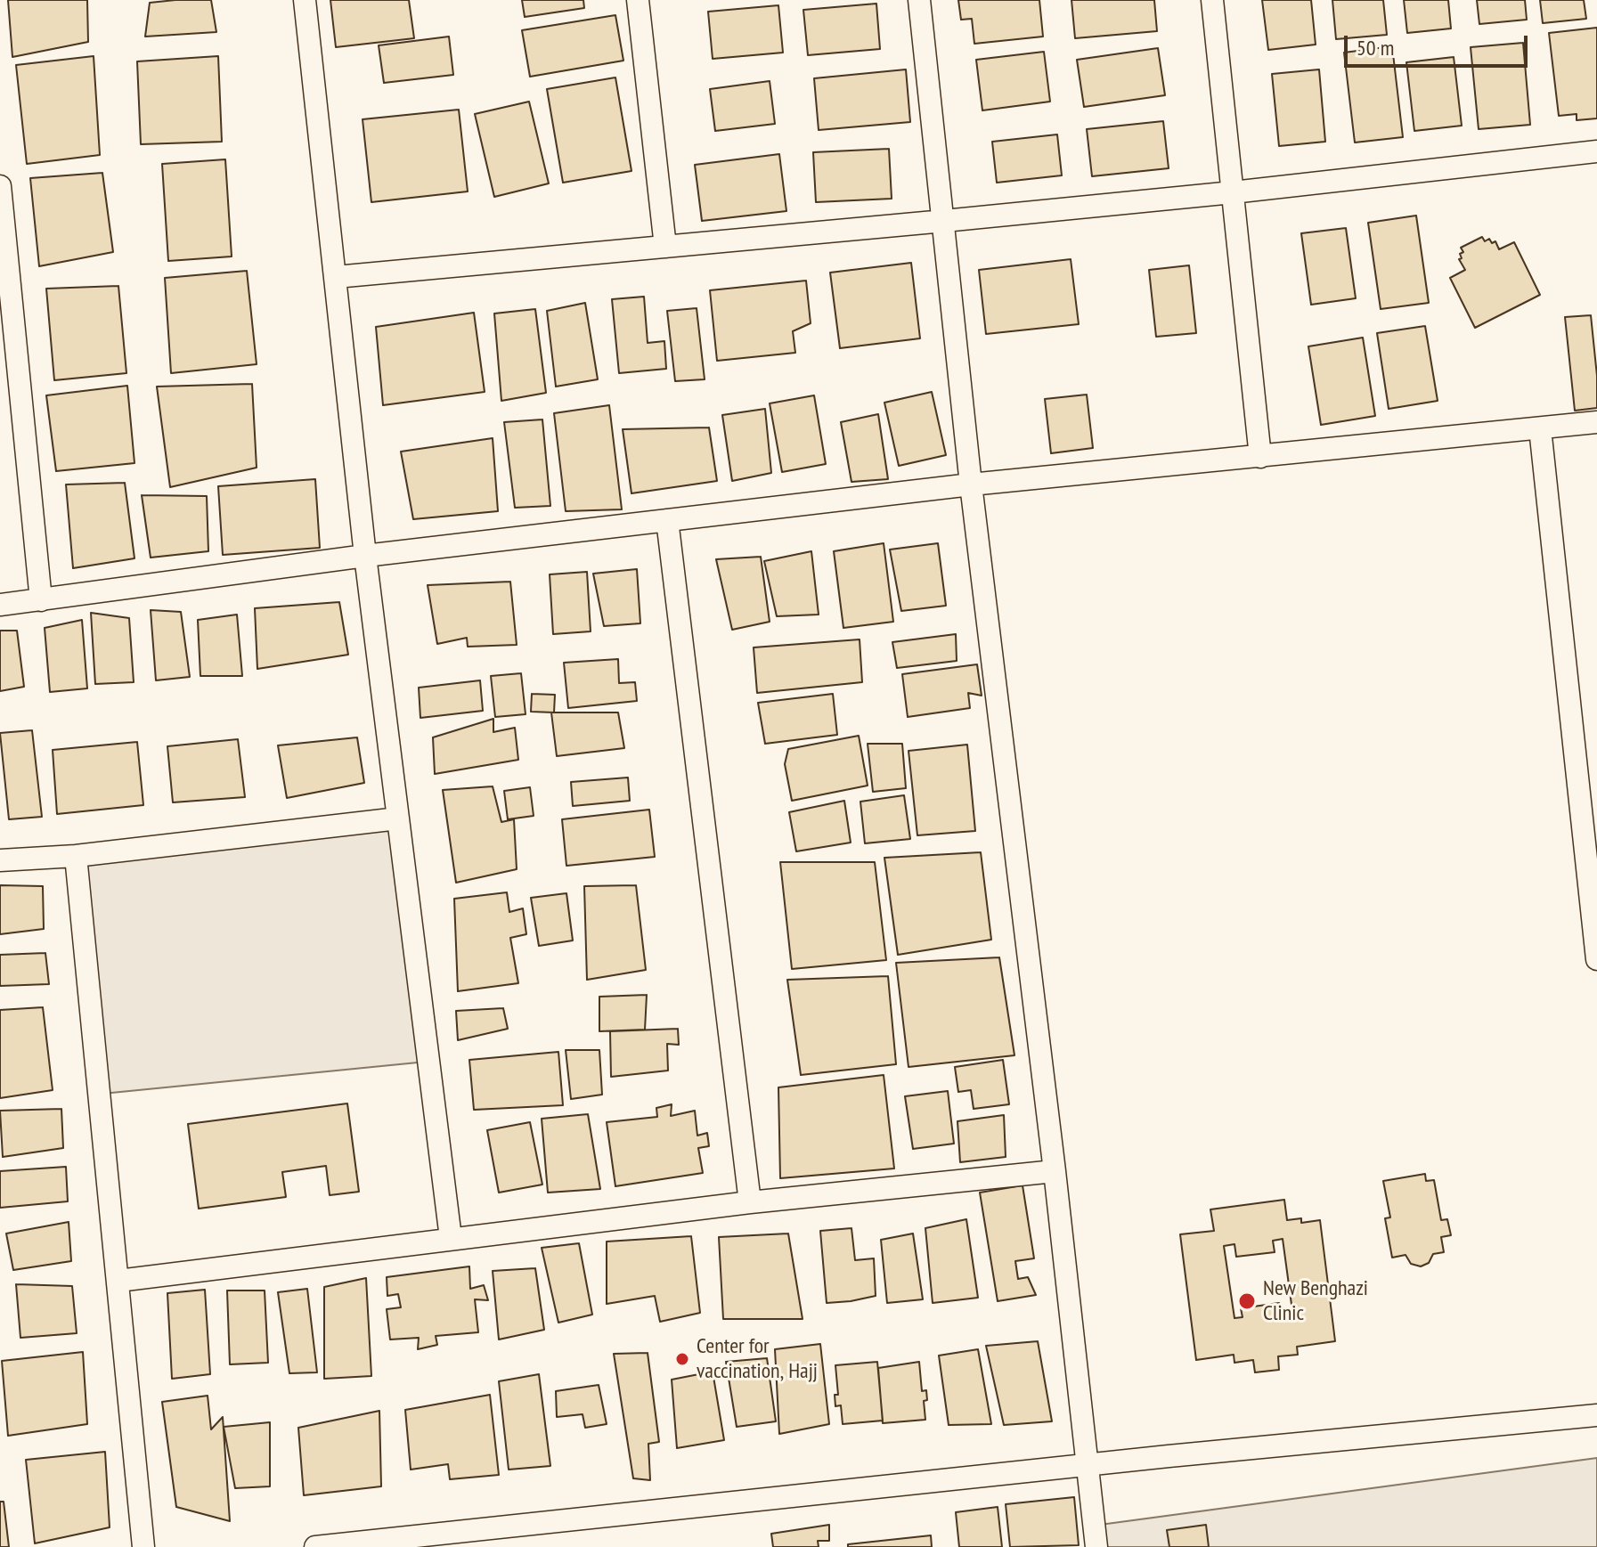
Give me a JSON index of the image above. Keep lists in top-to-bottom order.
{
  "places": ["New Benghazi Clinic", "Center for vaccination, Hajj"],
  "scale_bar": "50 m"
}
